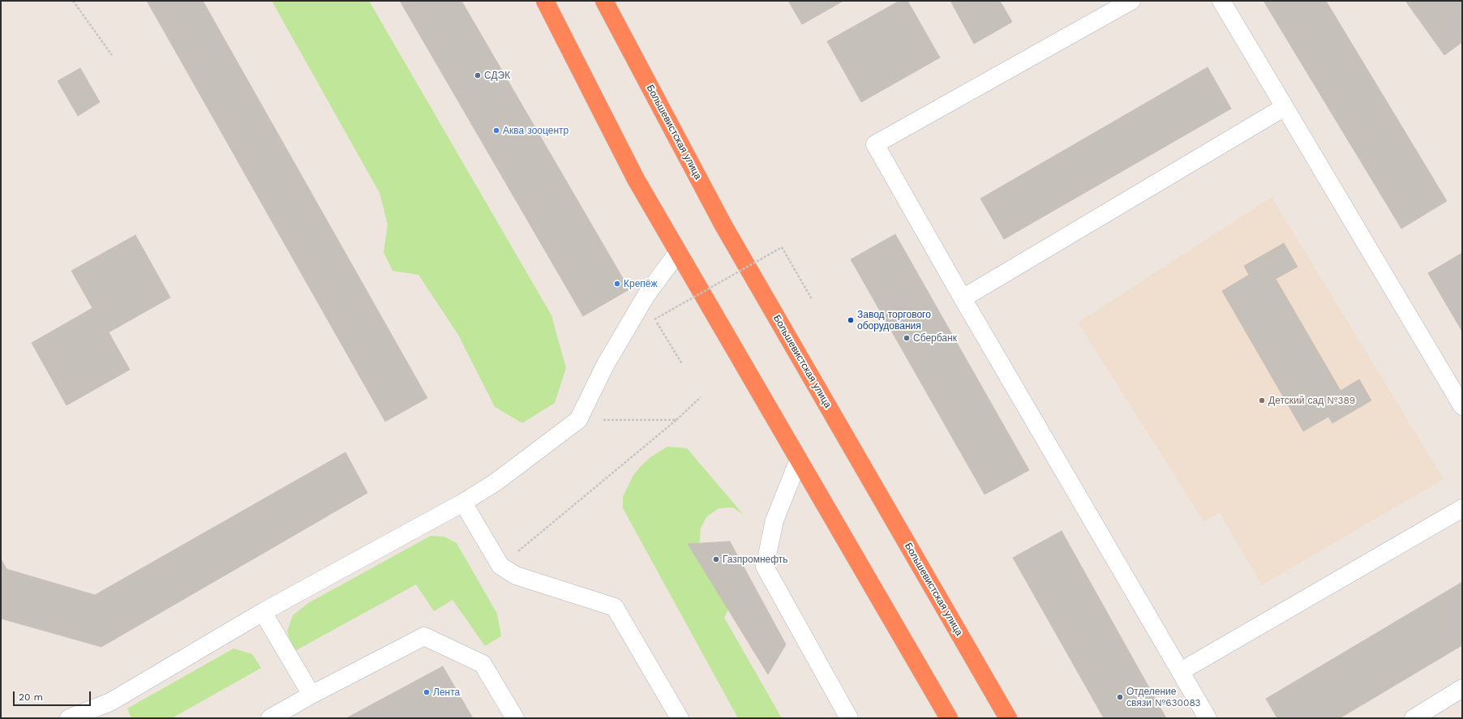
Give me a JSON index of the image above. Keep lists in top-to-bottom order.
{
  "streets": {
    "highway": ["Большевистская улица"]
  },
  "places": [
    "СДЭК",
    "Аква зооцентр",
    "Крепёж",
    "Завод торгового оборудования",
    "Сбербанк",
    "Детский сад №389",
    "Газпромнефть",
    "Лента",
    "Отделение связи №630083"
  ],
  "scale_bar": "20 m"
}
